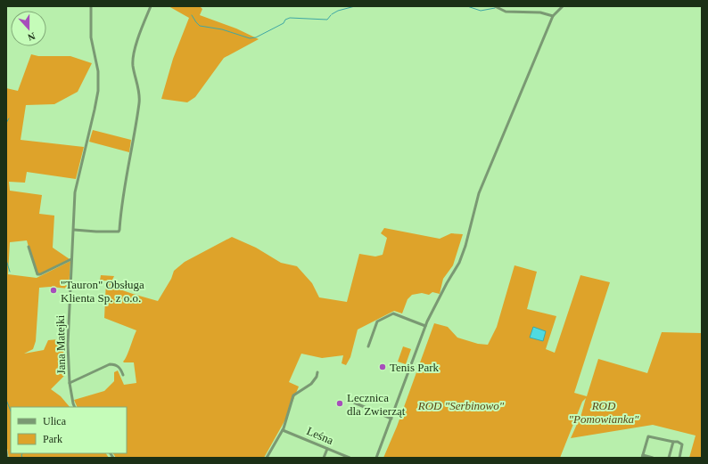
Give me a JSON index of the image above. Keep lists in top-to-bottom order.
{
  "streets": {
    "street": ["Jana Matejki", "Leśna"]
  },
  "parks": ["ROD \"Serbinowo\"", "ROD \"Pomowianka\""],
  "places": ["\"Tauron\" Obsługa Klienta Sp. z o.o.", "Tenis Park", "Lecznica dla Zwierząt"],
  "legend": ["Ulica", "Park"],
  "north": "bottom"
}
